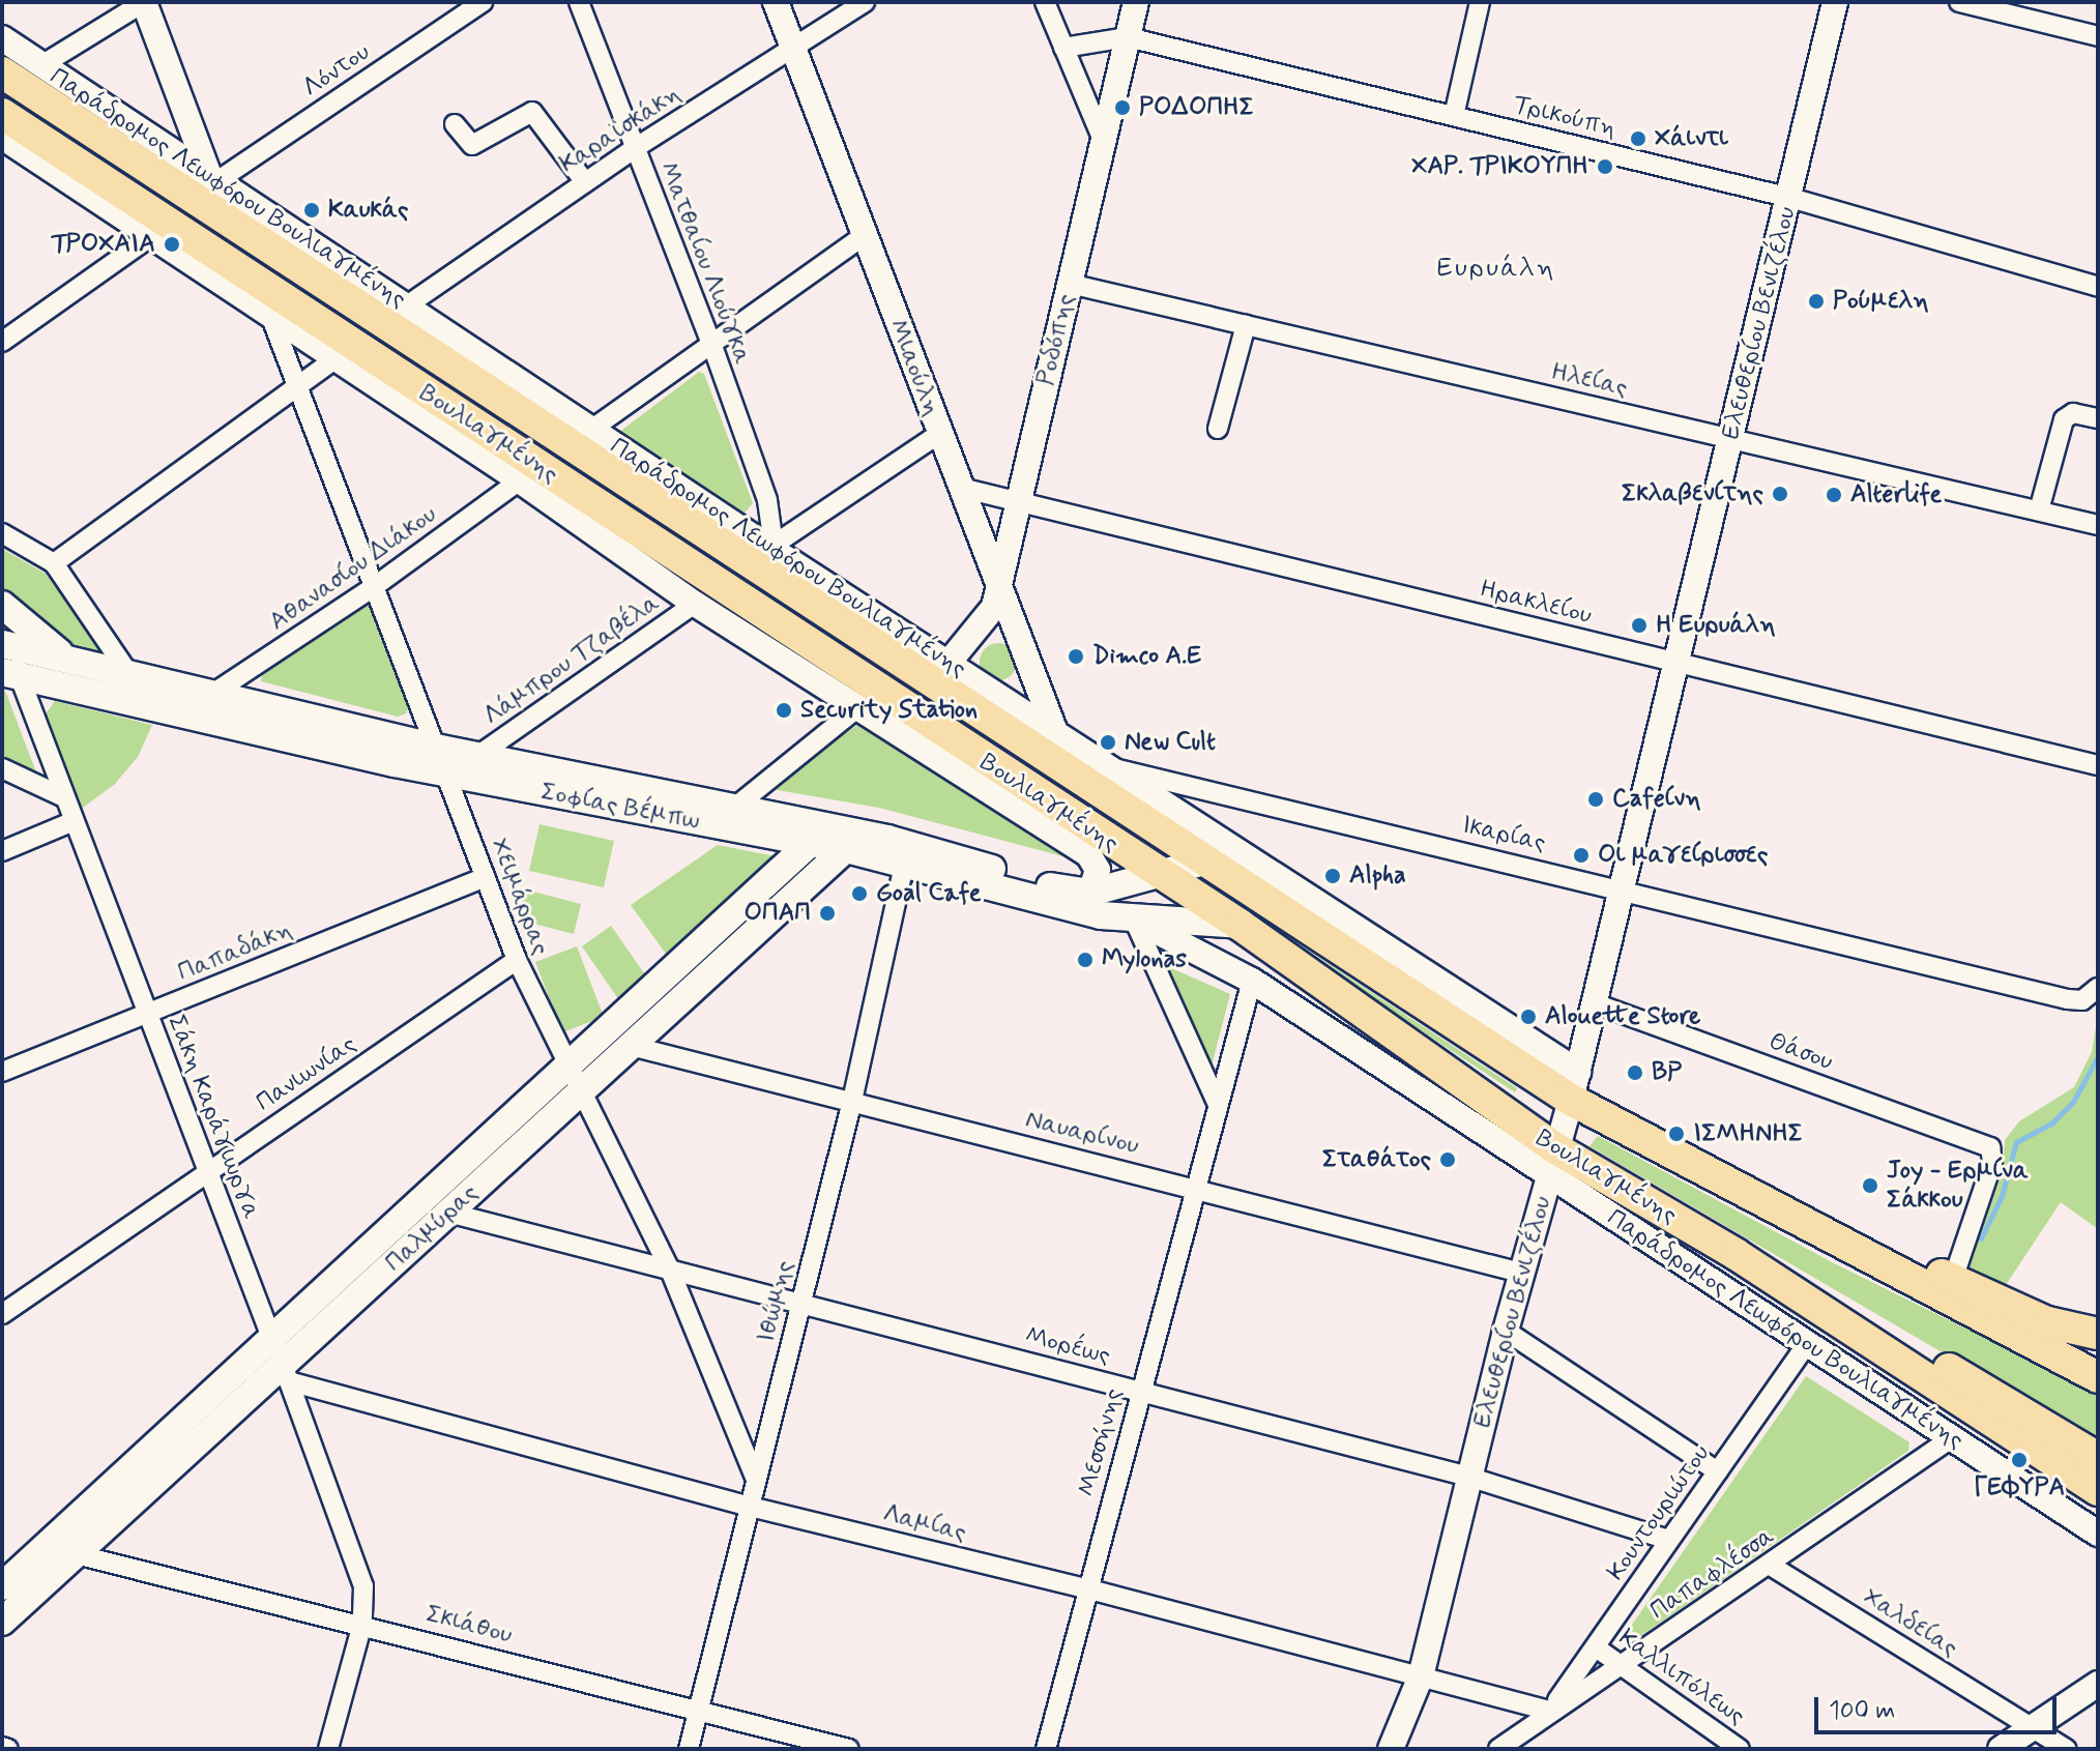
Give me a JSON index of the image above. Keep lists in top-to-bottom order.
{
  "streets": {
    "main road": ["Βουλιαγμένης", "Σοφίας Βέμπω", "Παλμύρας"],
    "street": [
      "Λόντου",
      "Τρικούπη",
      "Καραϊσκάκη",
      "Παράδρομος Λεωφόρου Βουλιαγμένης",
      "Ματθαίου Λιούγκα",
      "Ελευθερίου Βενιζέλου",
      "Ροδόπης",
      "Μιαούλη",
      "Ηλείας",
      "Αθανασίου Διάκου",
      "Ηρακλείου",
      "Λάμπρου Τζαβέλα",
      "Ικαρίας",
      "Χειμάρρας",
      "Παπαδάκη",
      "Θάσου",
      "Πανιωνίας",
      "Σάκη Καράγιωργα",
      "Ναυαρίνου",
      "Ιθώμης",
      "Μορέως",
      "Μεσσήνης",
      "Κουντουριώτου",
      "Λαμίας",
      "Παπαφλέσσα",
      "Χαλδείας",
      "Σκιάθου",
      "Καλλιπόλεως"
    ]
  },
  "crossings": [
    ["Λόντου", "Παράδρομος Λεωφόρου Βουλιαγμένης"],
    ["Τρικούπη", "Ελευθερίου Βενιζέλου"],
    ["Τρικούπη", "Ροδόπης"],
    ["Καραϊσκάκη", "Παράδρομος Λεωφόρου Βουλιαγμένης"],
    ["Καραϊσκάκη", "Ματθαίου Λιούγκα"],
    ["Καραϊσκάκη", "Μιαούλη"],
    ["Παράδρομος Λεωφόρου Βουλιαγμένης", "Ματθαίου Λιούγκα"],
    ["Παράδρομος Λεωφόρου Βουλιαγμένης", "Ελευθερίου Βενιζέλου"],
    ["Παράδρομος Λεωφόρου Βουλιαγμένης", "Ροδόπης"],
    ["Παράδρομος Λεωφόρου Βουλιαγμένης", "Μιαούλη"],
    ["Παράδρομος Λεωφόρου Βουλιαγμένης", "Βουλιαγμένης"],
    ["Παράδρομος Λεωφόρου Βουλιαγμένης", "Σοφίας Βέμπω"],
    ["Παράδρομος Λεωφόρου Βουλιαγμένης", "Ικαρίας"],
    ["Παράδρομος Λεωφόρου Βουλιαγμένης", "Μεσσήνης"],
    ["Παράδρομος Λεωφόρου Βουλιαγμένης", "Κουντουριώτου"],
    ["Παράδρομος Λεωφόρου Βουλιαγμένης", "Παπαφλέσσα"],
    ["Ελευθερίου Βενιζέλου", "Ηλείας"],
    ["Ελευθερίου Βενιζέλου", "Βουλιαγμένης"],
    ["Ελευθερίου Βενιζέλου", "Ηρακλείου"],
    ["Ελευθερίου Βενιζέλου", "Ικαρίας"],
    ["Ελευθερίου Βενιζέλου", "Θάσου"],
    ["Ελευθερίου Βενιζέλου", "Ναυαρίνου"],
    ["Ελευθερίου Βενιζέλου", "Μορέως"],
    ["Ελευθερίου Βενιζέλου", "Λαμίας"],
    ["Ροδόπης", "Μιαούλη"],
    ["Ροδόπης", "Ηλείας"],
    ["Ροδόπης", "Ηρακλείου"],
    ["Μιαούλη", "Ηρακλείου"],
    ["Βουλιαγμένης", "Σοφίας Βέμπω"],
    ["Αθανασίου Διάκου", "Σοφίας Βέμπω"],
    ["Αθανασίου Διάκου", "Χειμάρρας"],
    ["Λάμπρου Τζαβέλα", "Σοφίας Βέμπω"],
    ["Σοφίας Βέμπω", "Χειμάρρας"],
    ["Σοφίας Βέμπω", "Σάκη Καράγιωργα"],
    ["Σοφίας Βέμπω", "Παλμύρας"],
    ["Σοφίας Βέμπω", "Ιθώμης"],
    ["Χειμάρρας", "Παπαδάκη"],
    ["Χειμάρρας", "Πανιωνίας"],
    ["Χειμάρρας", "Παλμύρας"],
    ["Χειμάρρας", "Ιθώμης"],
    ["Χειμάρρας", "Μορέως"],
    ["Παπαδάκη", "Σάκη Καράγιωργα"],
    ["Πανιωνίας", "Σάκη Καράγιωργα"],
    ["Σάκη Καράγιωργα", "Παλμύρας"],
    ["Σάκη Καράγιωργα", "Λαμίας"],
    ["Σάκη Καράγιωργα", "Σκιάθου"],
    ["Ναυαρίνου", "Παλμύρας"],
    ["Ναυαρίνου", "Ιθώμης"],
    ["Ναυαρίνου", "Μεσσήνης"],
    ["Παλμύρας", "Μορέως"],
    ["Παλμύρας", "Λαμίας"],
    ["Παλμύρας", "Σκιάθου"],
    ["Ιθώμης", "Μορέως"],
    ["Ιθώμης", "Λαμίας"],
    ["Ιθώμης", "Σκιάθου"],
    ["Μορέως", "Μεσσήνης"],
    ["Μορέως", "Κουντουριώτου"],
    ["Μεσσήνης", "Λαμίας"],
    ["Κουντουριώτου", "Λαμίας"],
    ["Κουντουριώτου", "Παπαφλέσσα"],
    ["Κουντουριώτου", "Καλλιπόλεως"],
    ["Λαμίας", "Παπαφλέσσα"],
    ["Παπαφλέσσα", "Χαλδείας"],
    ["Παπαφλέσσα", "Καλλιπόλεως"]
  ],
  "districts": ["Ευρυάλη"],
  "places": [
    "ΡΟΔΟΠΗΣ",
    "Χάιντι",
    "ΧΑΡ. ΤΡΙΚΟΥΠΗ",
    "Καυκάς",
    "ΤΡΟΧΑΙΑ",
    "Ρούμελη",
    "Σκλαβενίτης",
    "Alterlife",
    "Η Ευρυάλη",
    "Dimco Α.Ε",
    "Security Station",
    "New Cult",
    "Cafeίνη",
    "Οι μαγείρισσες",
    "Alpha",
    "Goal Cafe",
    "ΟΠΑΠ",
    "Mylonas",
    "Alouette Store",
    "BP",
    "ΙΣΜΗΝΗΣ",
    "Σταθάτος",
    "Joy - Ερμίνα Σάκκου",
    "ΓΕΦΥΡΑ"
  ],
  "scale_bar": "100 m"
}
